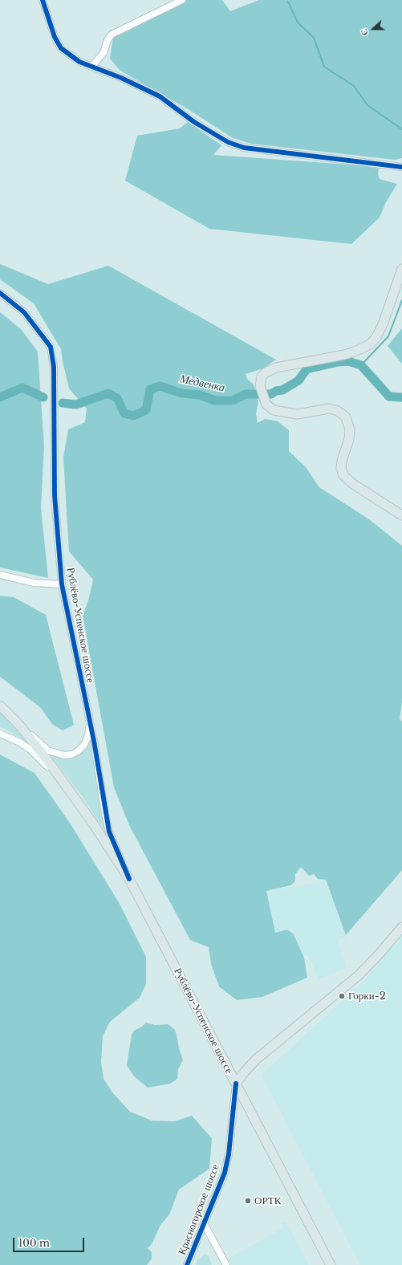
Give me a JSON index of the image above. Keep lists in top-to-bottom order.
{
  "streets": {
    "main road": ["Рублёво-Успенское шоссе"],
    "street": ["Красногорское шоссе"]
  },
  "crossings": [
    ["Рублёво-Успенское шоссе", "Красногорское шоссе"]
  ],
  "water": ["Медвенка"],
  "places": ["Горки-2", "ОРТК"],
  "scale_bar": "100 m",
  "north": "left"
}
